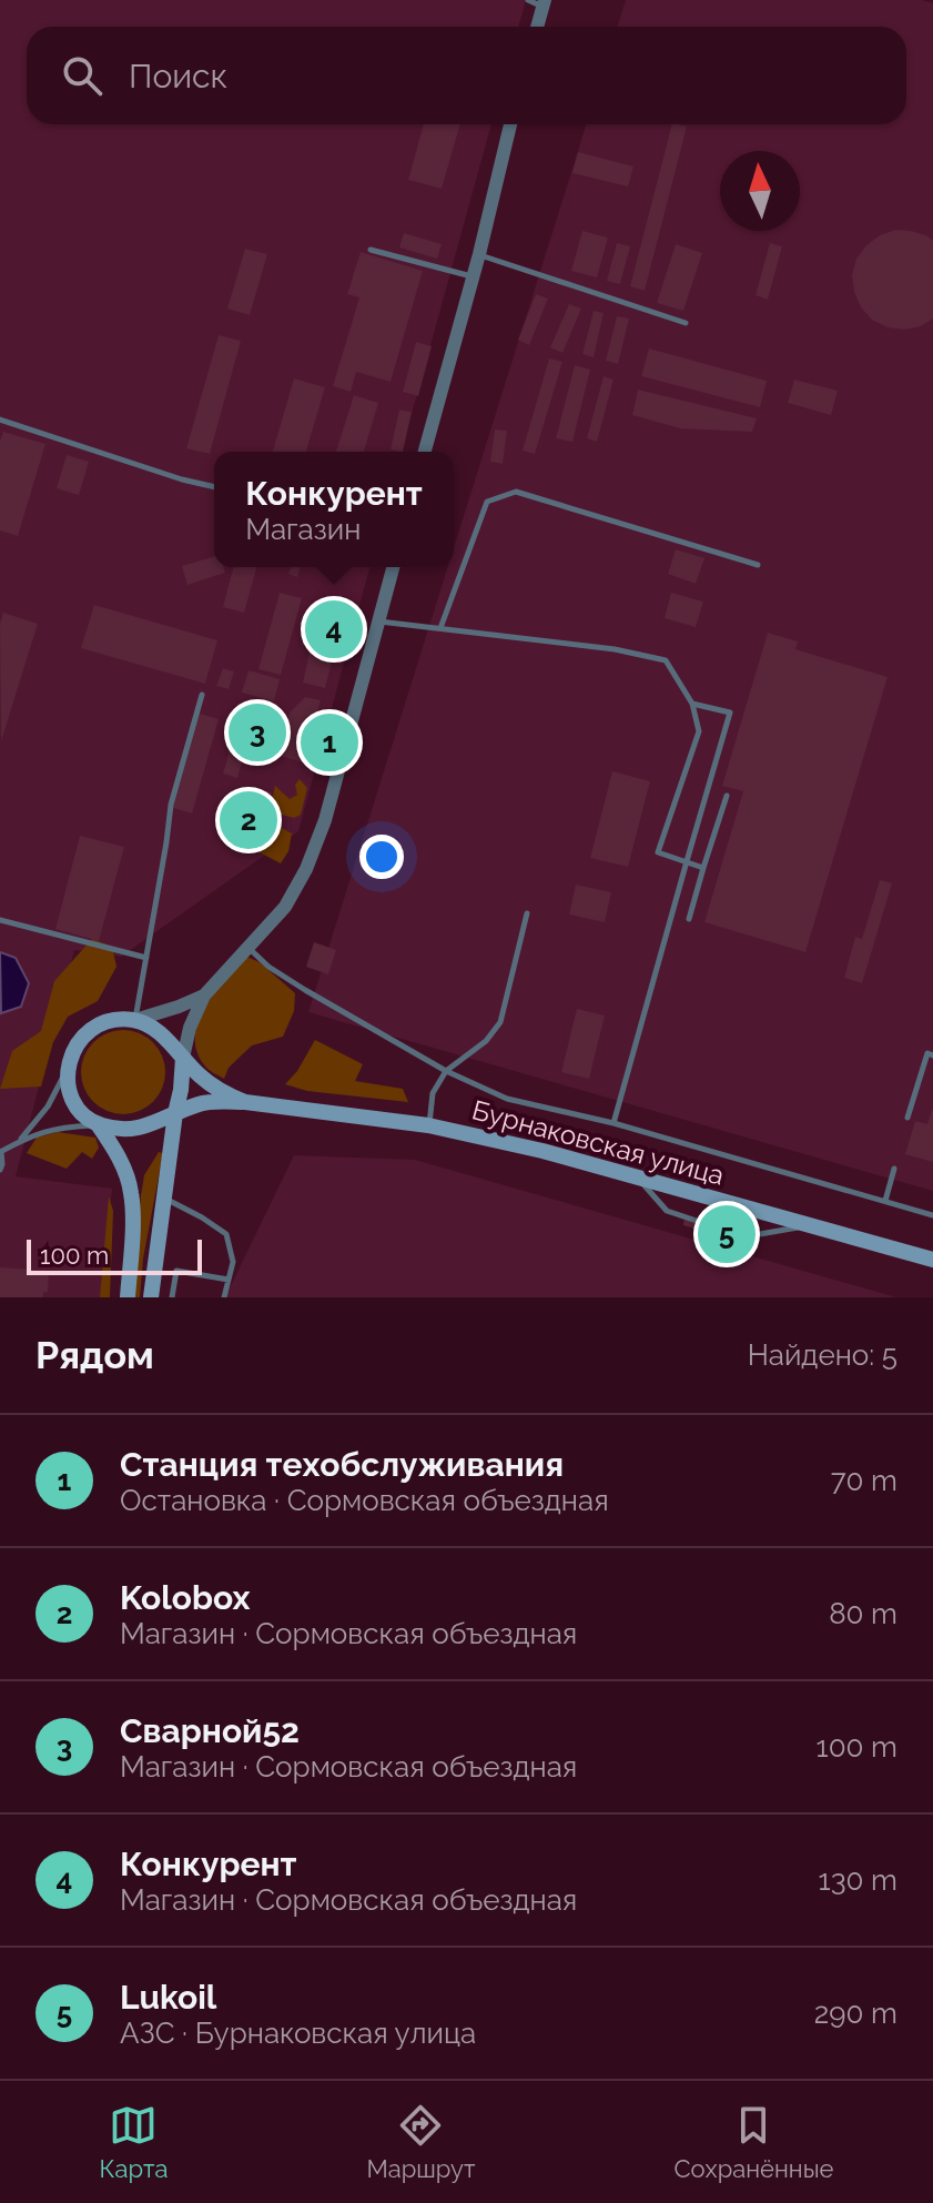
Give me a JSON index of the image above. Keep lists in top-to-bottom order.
{
  "streets": {
    "main road": ["Бурнаковская улица"]
  },
  "scale_bar": "100 m",
  "north": "top",
  "page": {
    "search": "Поиск",
    "popup": ["Конкурент", "Магазин"],
    "pins": [
      "4",
      "3",
      "1",
      "2",
      "5"
    ],
    "scale": "100 m",
    "heading": ["Рядом", "Найдено: 5"],
    "list": [
      {
        "mark": "1",
        "name": "Станция техобслуживания",
        "note": "Остановка · Сормовская объездная",
        "value": "70 m"
      },
      {
        "mark": "2",
        "name": "Kolobox",
        "note": "Магазин · Сормовская объездная",
        "value": "80 m"
      },
      {
        "mark": "3",
        "name": "Сварной52",
        "note": "Магазин · Сормовская объездная",
        "value": "100 m"
      },
      {
        "mark": "4",
        "name": "Конкурент",
        "note": "Магазин · Сормовская объездная",
        "value": "130 m"
      },
      {
        "mark": "5",
        "name": "Lukoil",
        "note": "АЗС · Бурнаковская улица",
        "value": "290 m"
      }
    ],
    "nav": ["Карта", "Маршрут", "Сохранённые"]
  }
}
